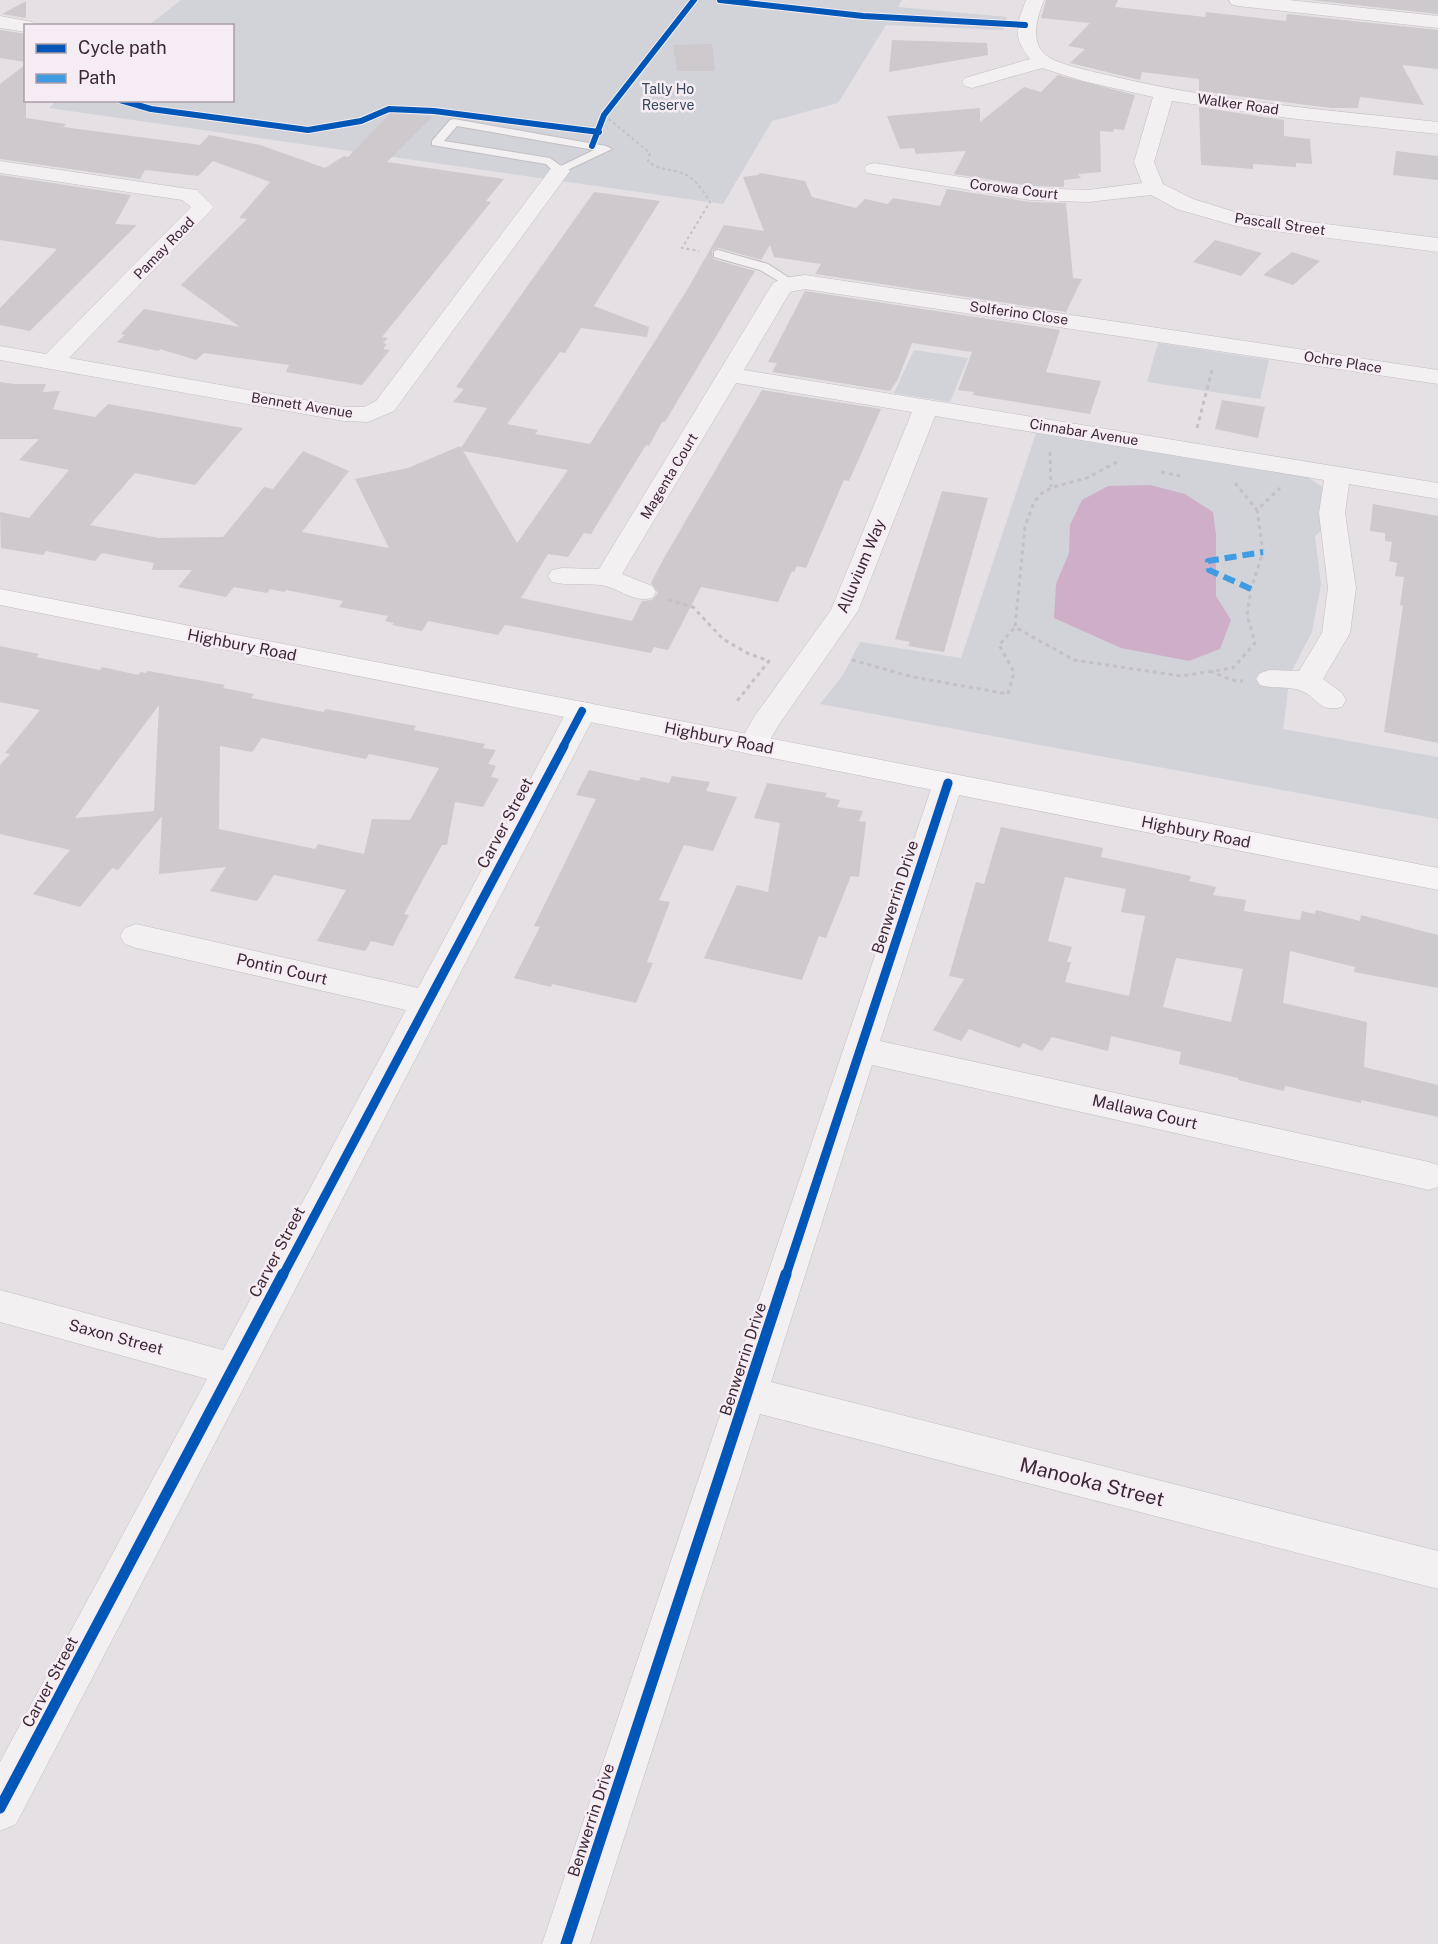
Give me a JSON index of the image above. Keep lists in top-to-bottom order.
{
  "streets": {
    "main road": ["Highbury Road"],
    "street": [
      "Walker Road",
      "Corowa Court",
      "Pascall Street",
      "Pamay Road",
      "Solferino Close",
      "Ochre Place",
      "Bennett Avenue",
      "Cinnabar Avenue",
      "Magenta Court",
      "Alluvium Way",
      "Carver Street",
      "Benwerrin Drive",
      "Pontin Court",
      "Mallawa Court",
      "Saxon Street",
      "Manooka Street"
    ]
  },
  "crossings": [
    ["Corowa Court", "Pascall Street"],
    ["Pamay Road", "Bennett Avenue"],
    ["Solferino Close", "Ochre Place"],
    ["Cinnabar Avenue", "Magenta Court"],
    ["Cinnabar Avenue", "Alluvium Way"],
    ["Alluvium Way", "Highbury Road"],
    ["Highbury Road", "Carver Street"],
    ["Highbury Road", "Benwerrin Drive"],
    ["Carver Street", "Pontin Court"],
    ["Carver Street", "Saxon Street"],
    ["Benwerrin Drive", "Mallawa Court"],
    ["Benwerrin Drive", "Manooka Street"]
  ],
  "parks": ["Tally Ho Reserve"],
  "legend": ["Cycle path", "Path"]
}
